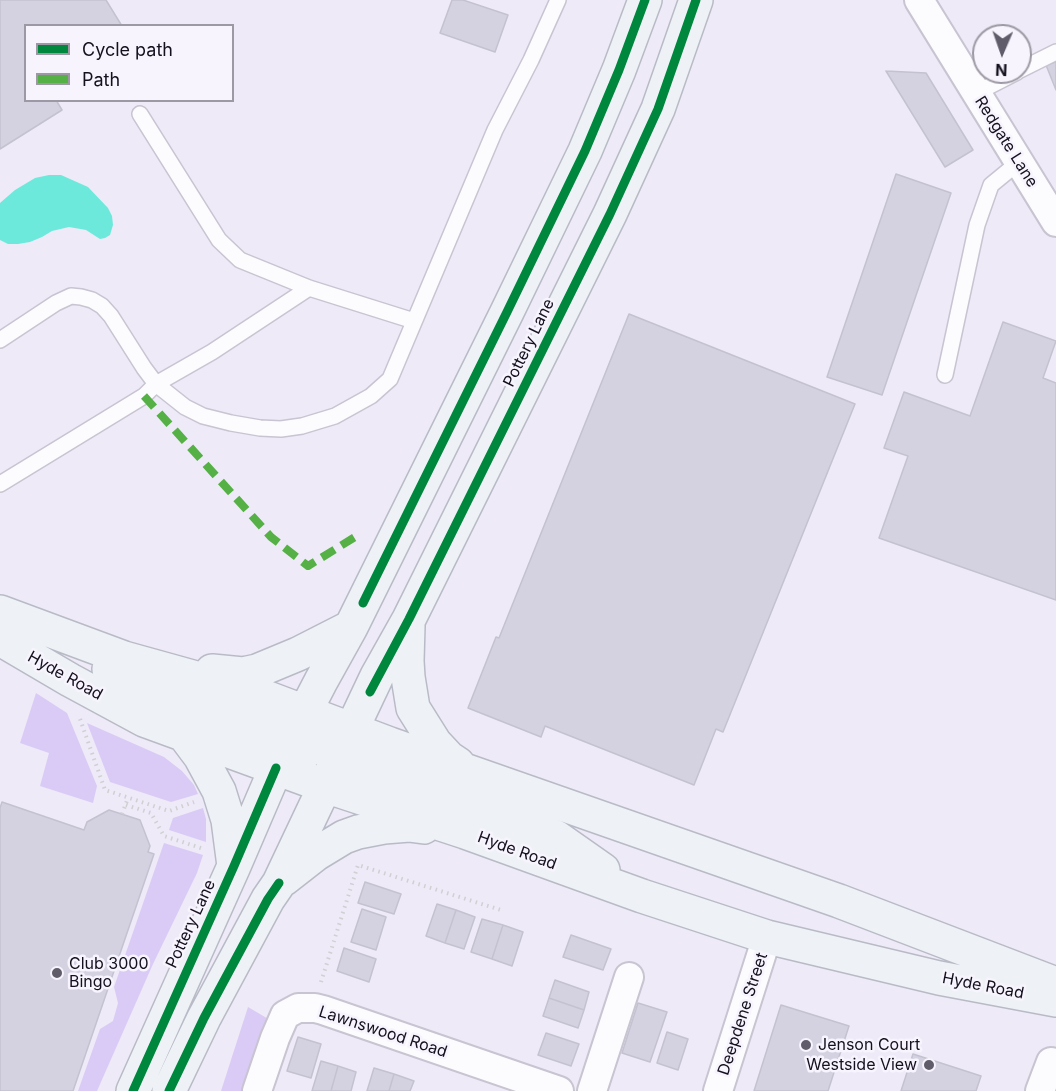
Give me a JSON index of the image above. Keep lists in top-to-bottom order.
{
  "streets": {
    "highway": ["Pottery Lane", "Hyde Road"],
    "street": ["Redgate Lane", "Deepdene Street", "Lawnswood Road"]
  },
  "crossings": [
    ["Pottery Lane", "Hyde Road"],
    ["Hyde Road", "Deepdene Street"]
  ],
  "places": ["Club 3000 Bingo", "Jenson Court", "Westside View"],
  "legend": ["Cycle path", "Path"],
  "north": "bottom"
}
